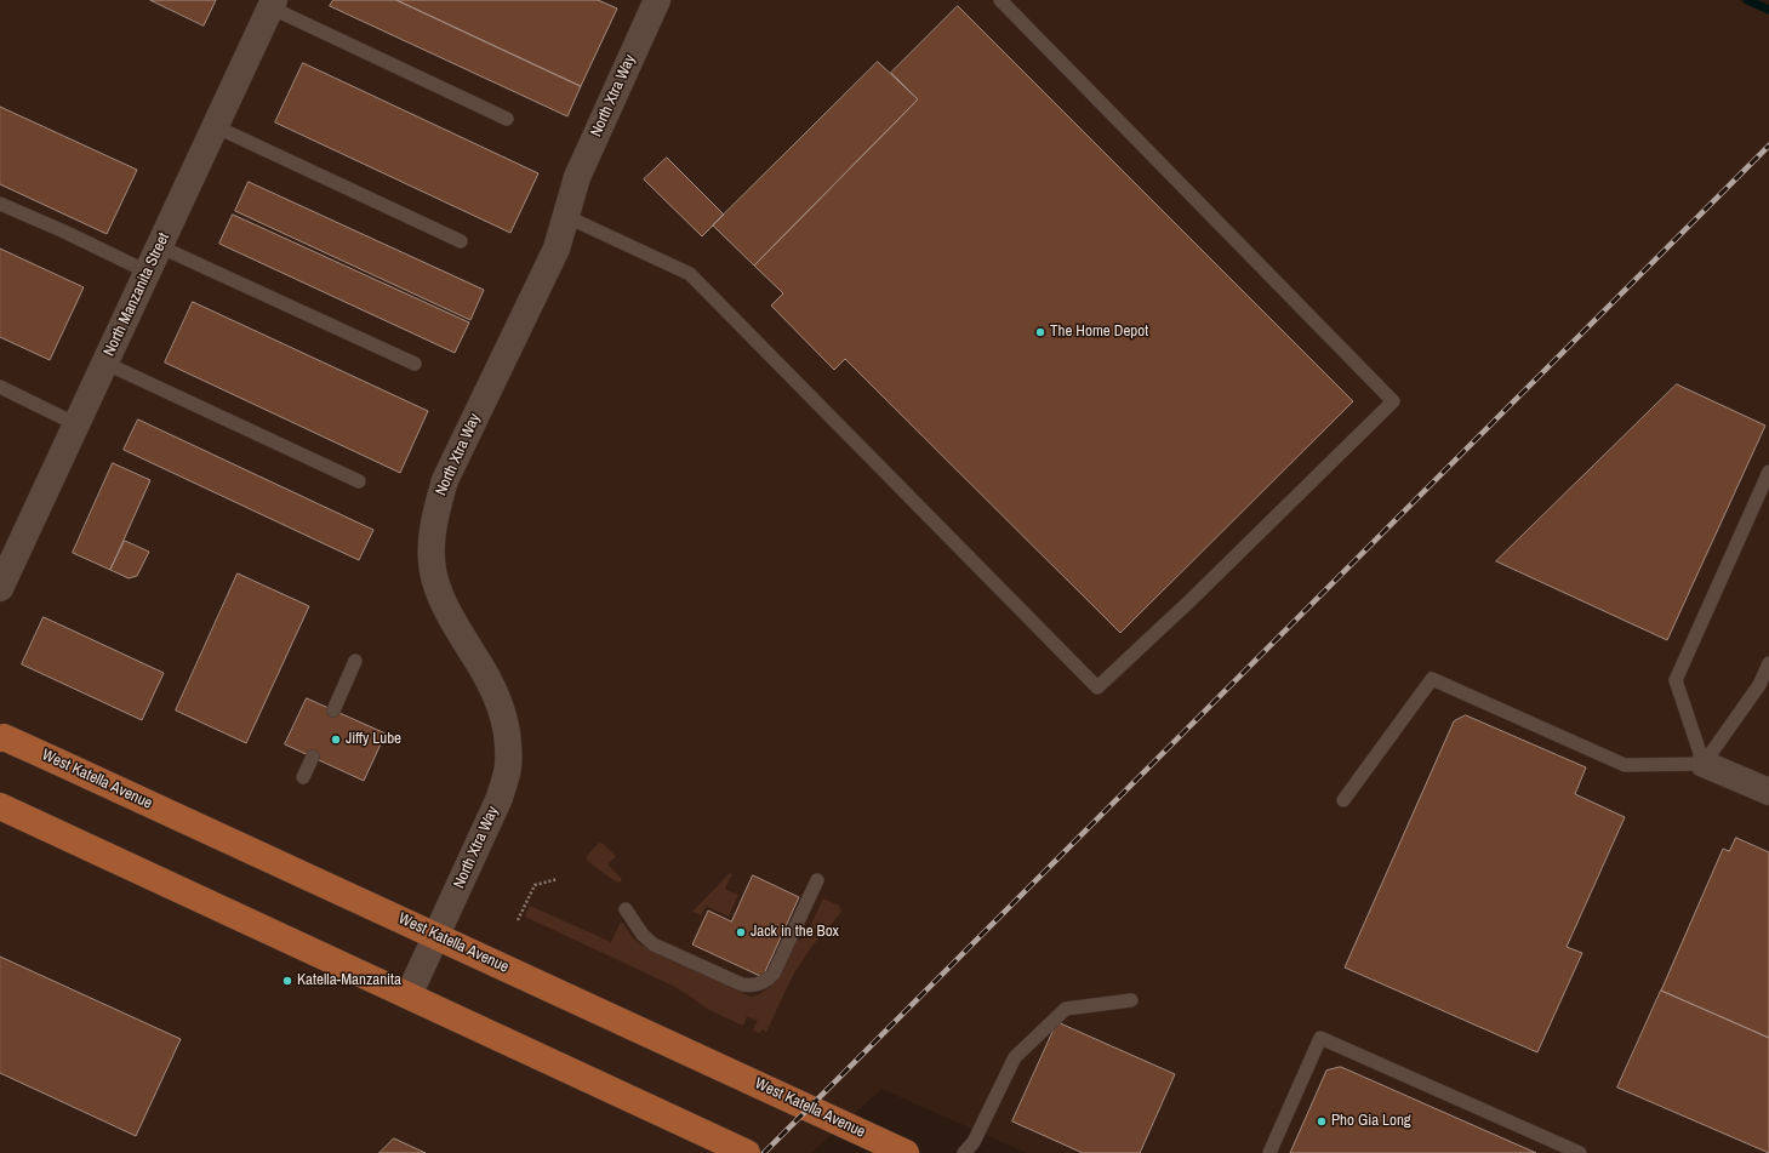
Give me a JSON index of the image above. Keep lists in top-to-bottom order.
{
  "streets": {
    "main road": ["West Katella Avenue"],
    "street": ["North Xtra Way", "North Manzanita Street"]
  },
  "crossings": [
    ["North Xtra Way", "West Katella Avenue"]
  ],
  "places": [
    "The Home Depot",
    "Jiffy Lube",
    "Jack in the Box",
    "Katella-Manzanita",
    "Pho Gia Long"
  ]
}
